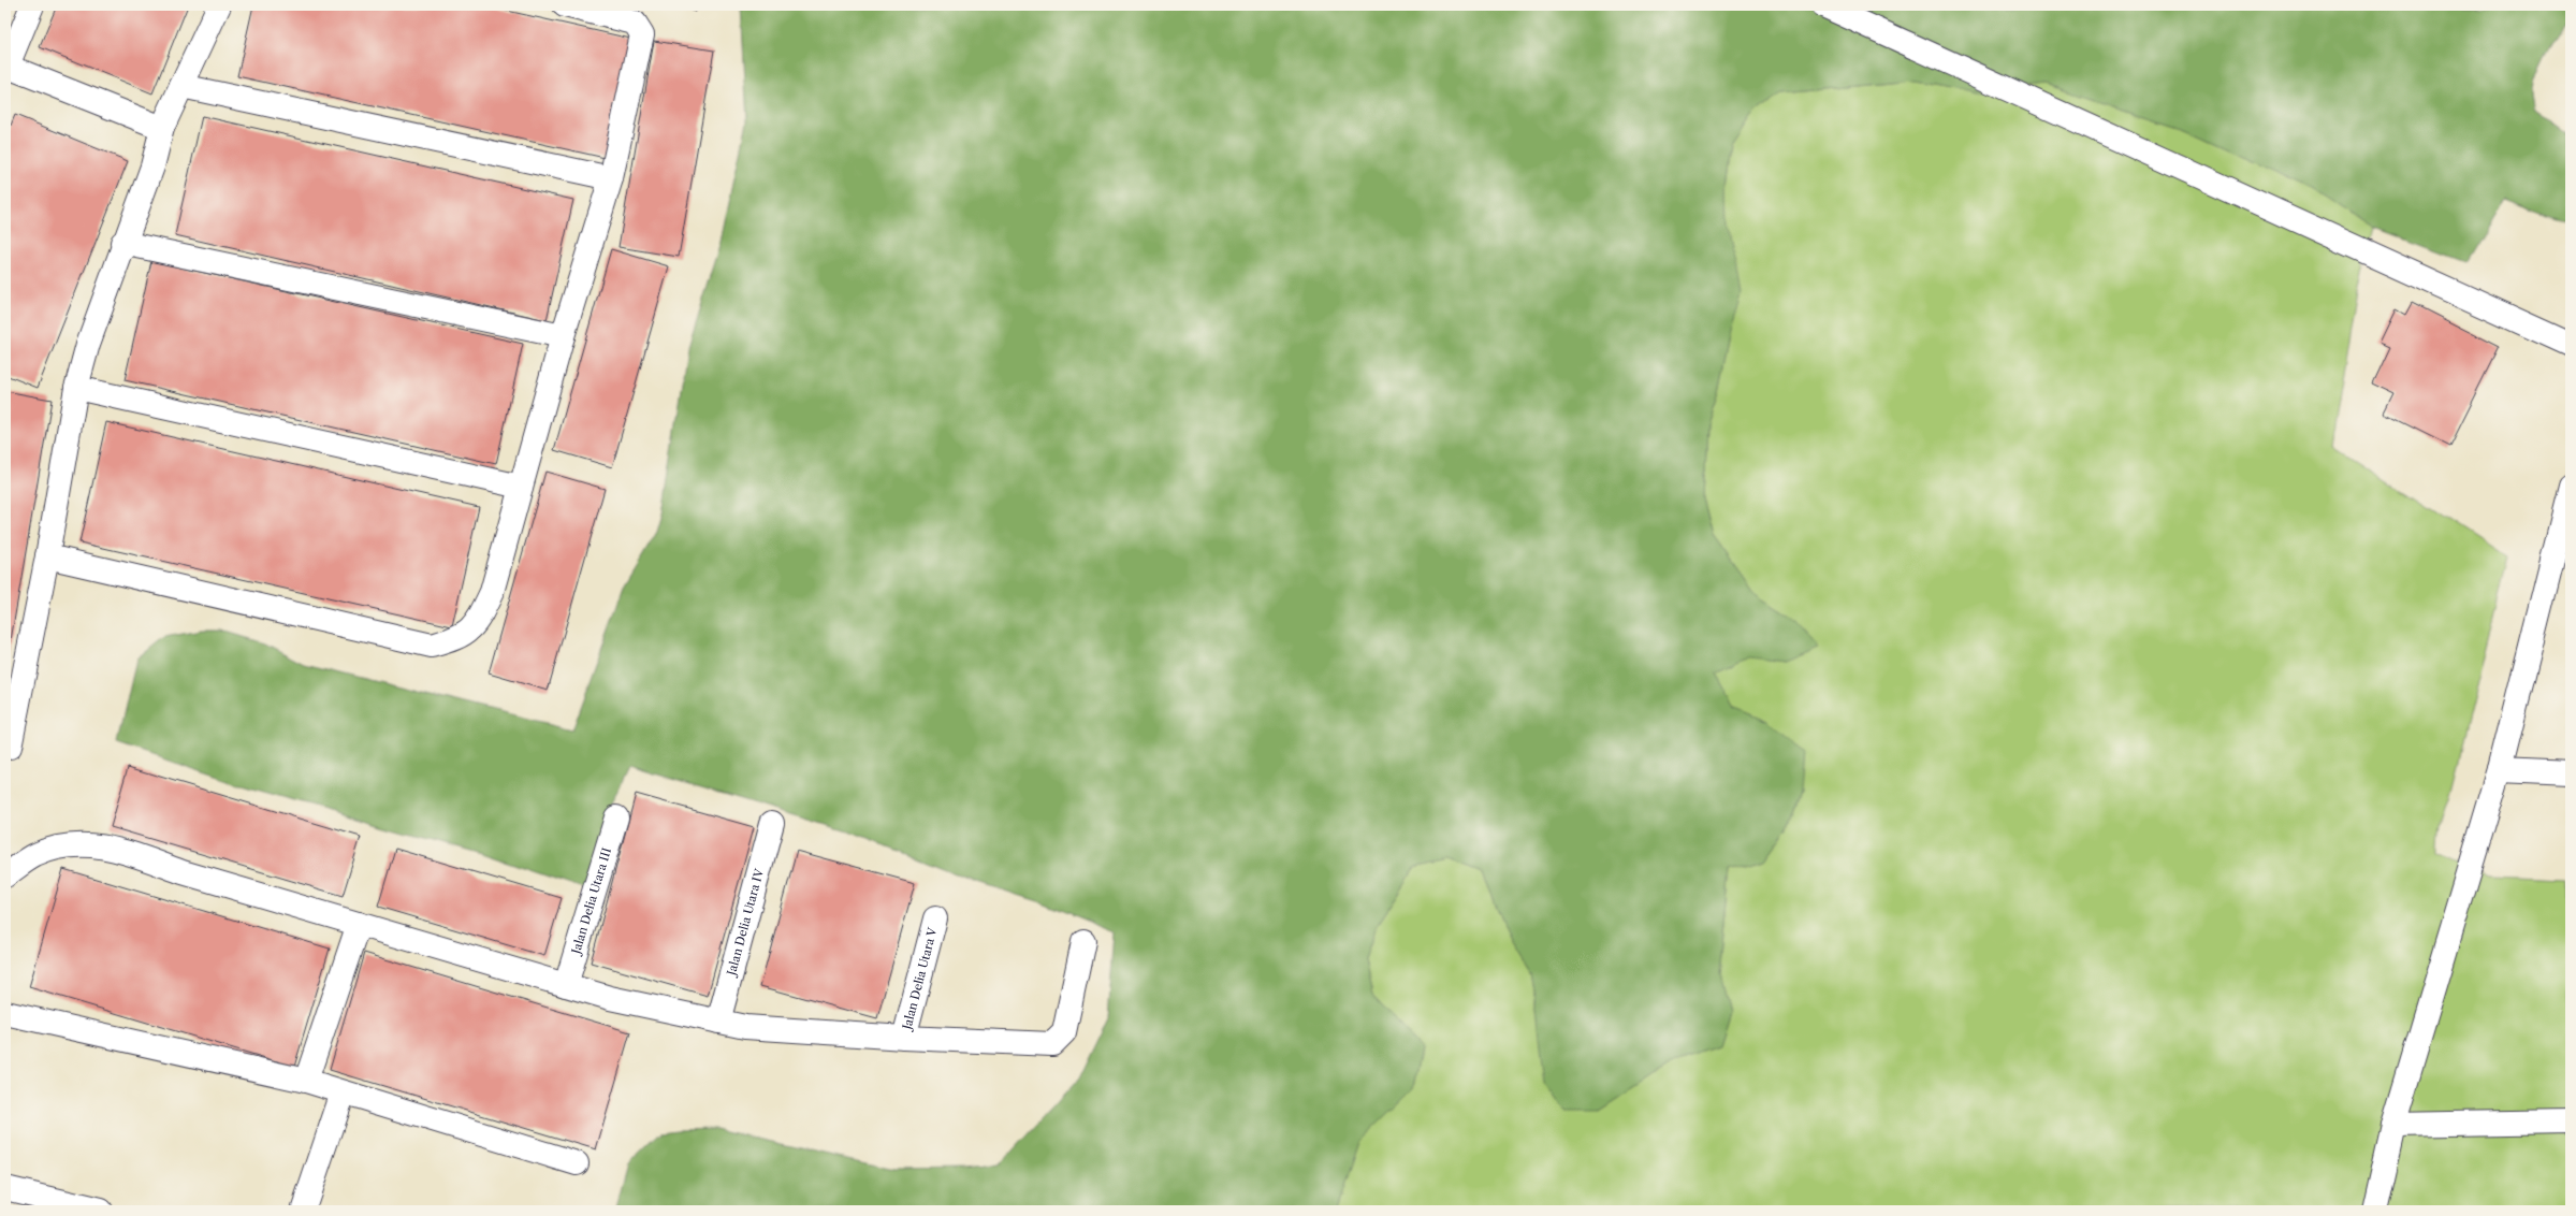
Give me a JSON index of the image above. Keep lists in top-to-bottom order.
{
  "streets": {
    "street": ["Jalan Delia Utara III", "Jalan Delia Utara IV", "Jalan Delia Utara V"]
  }
}
